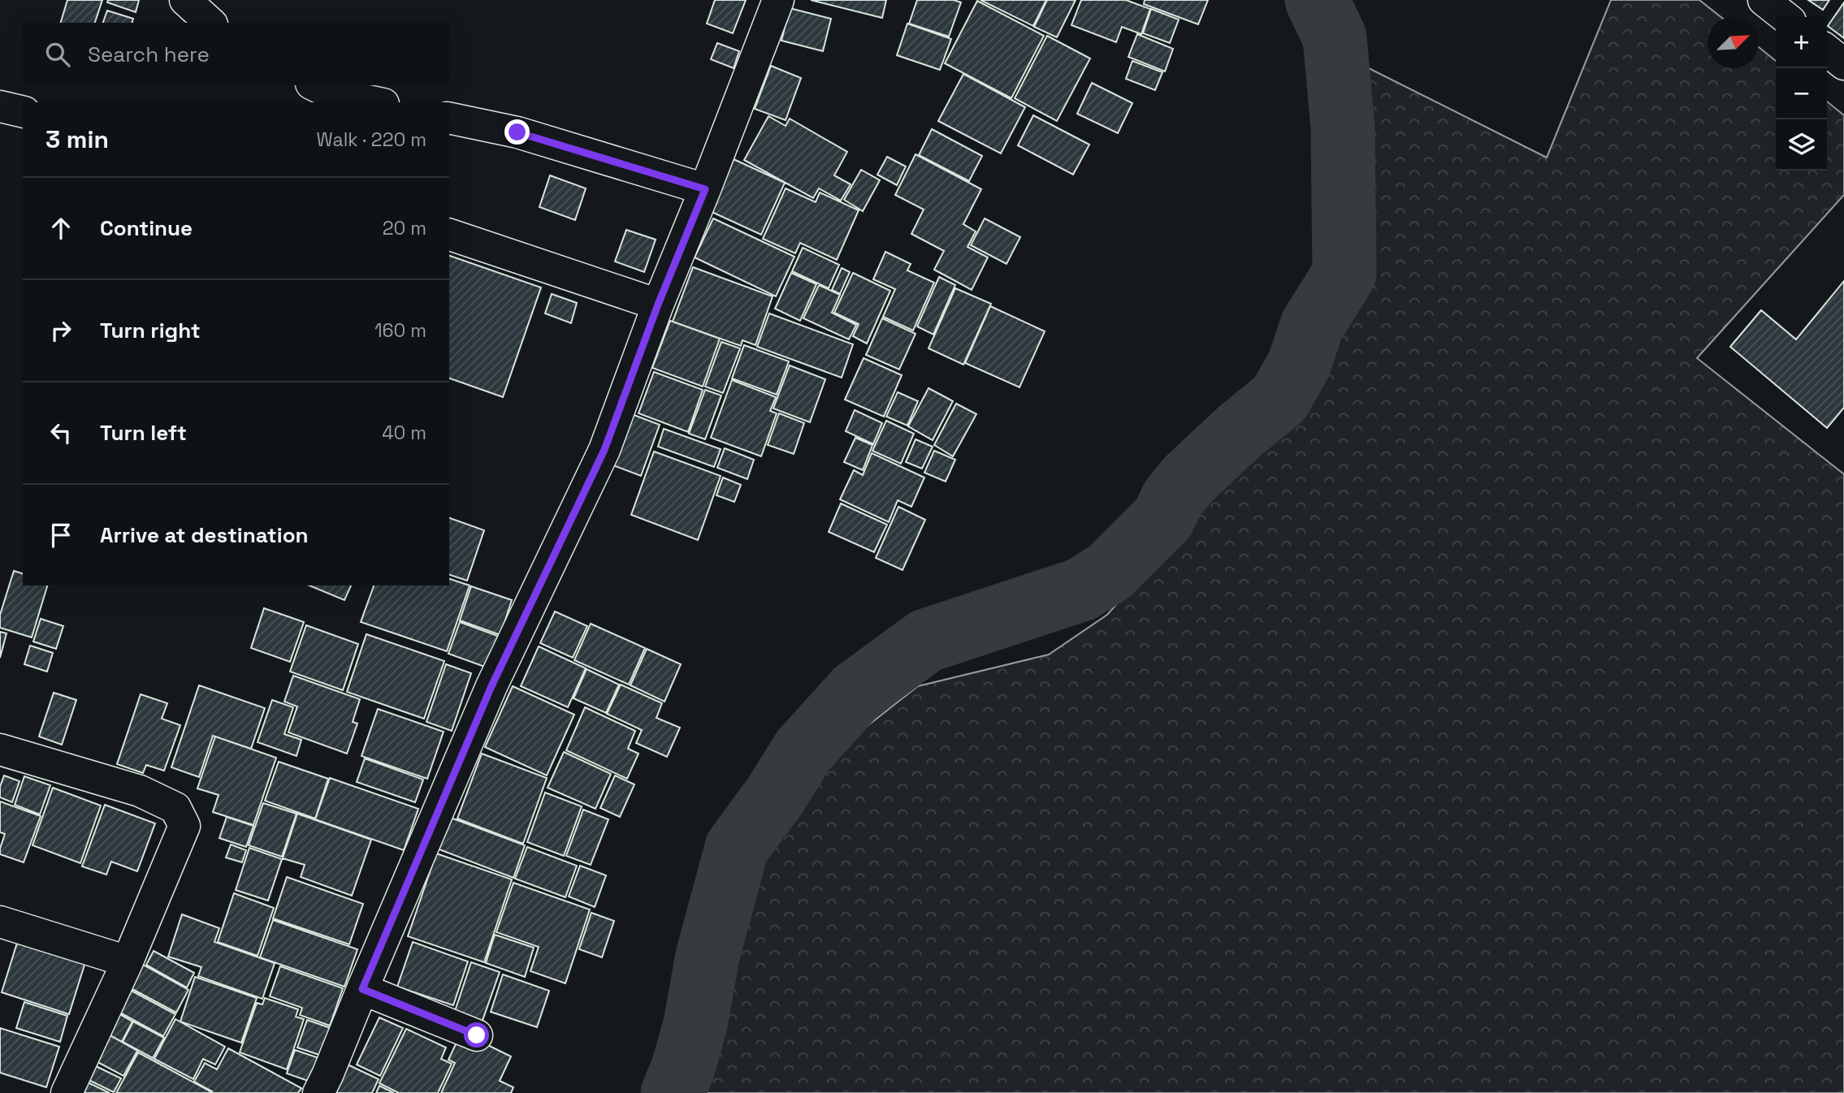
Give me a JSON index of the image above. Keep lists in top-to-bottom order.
{
  "north": "top right",
  "page": {
    "map_buttons": ["+", "−"],
    "search": "Search here",
    "heading": ["3 min", "Walk · 220 m"],
    "list": [
      ["Continue", "20 m"],
      ["Turn right", "160 m"],
      ["Turn left", "40 m"],
      "Arrive at destination"
    ]
  }
}
